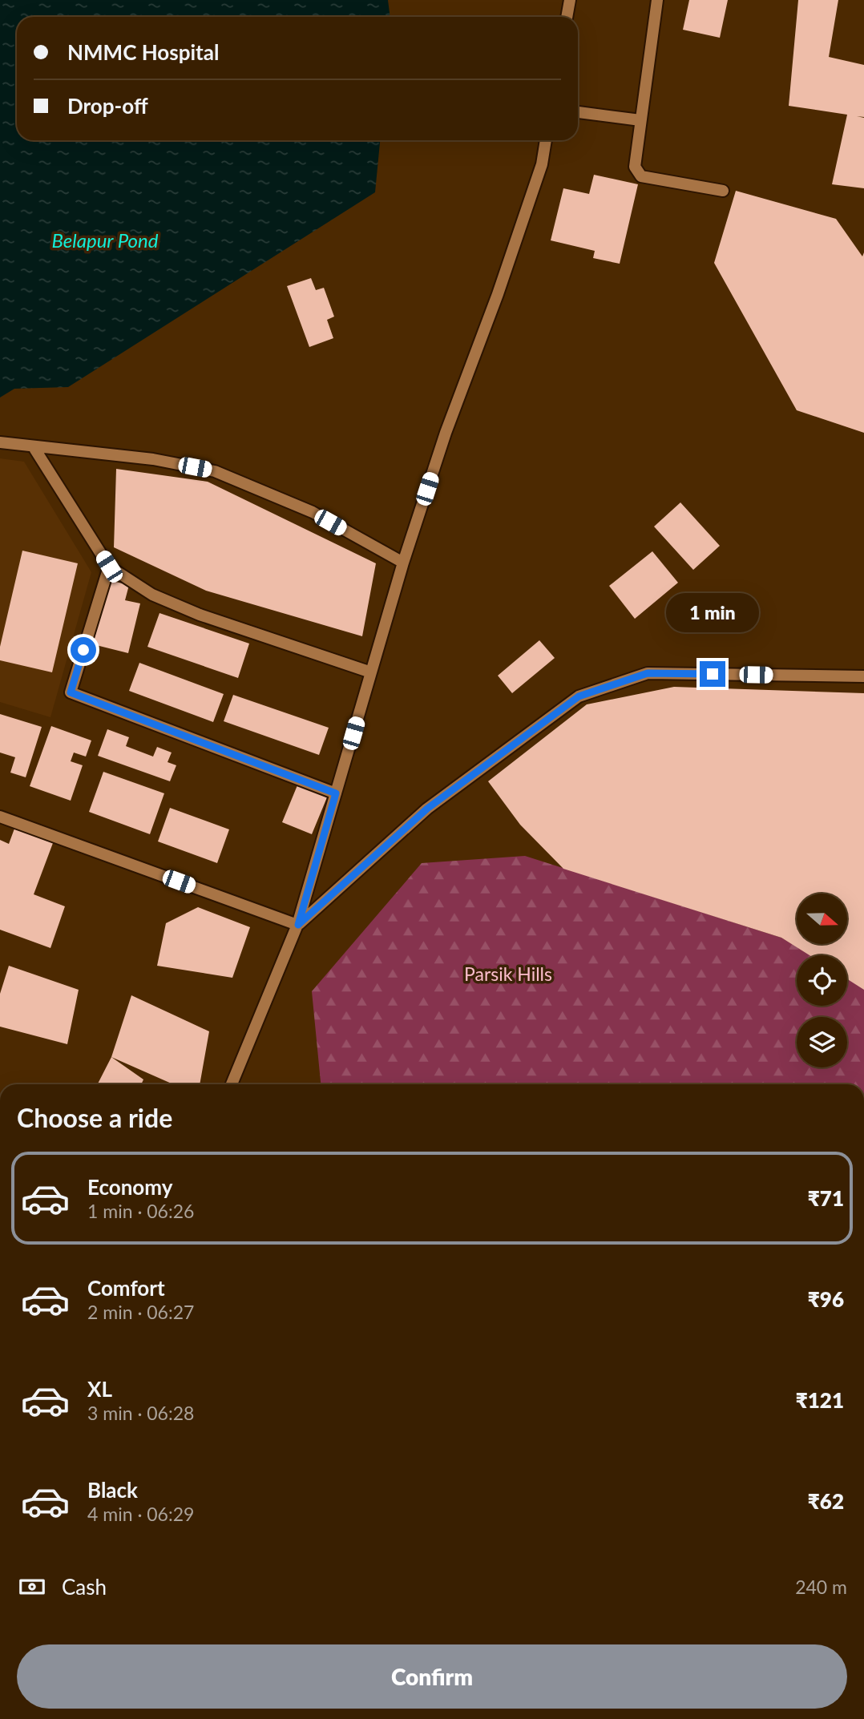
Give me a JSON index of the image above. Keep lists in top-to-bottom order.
{
  "water": ["Belapur Pond"],
  "parks": ["Parsik Hills"],
  "north": "right",
  "page": {
    "banner": ["NMMC Hospital", "Drop-off"],
    "bubble": "1 min",
    "heading": "Choose a ride",
    "list": [
      {
        "name": "Economy",
        "note": "1 min · 06:26",
        "value": "₹71"
      },
      {
        "name": "Comfort",
        "note": "2 min · 06:27",
        "value": "₹96"
      },
      {
        "name": "XL",
        "note": "3 min · 06:28",
        "value": "₹121"
      },
      {
        "name": "Black",
        "note": "4 min · 06:29",
        "value": "₹62"
      }
    ],
    "pay": ["Cash", "240 m"],
    "buttons": "Confirm"
  }
}
